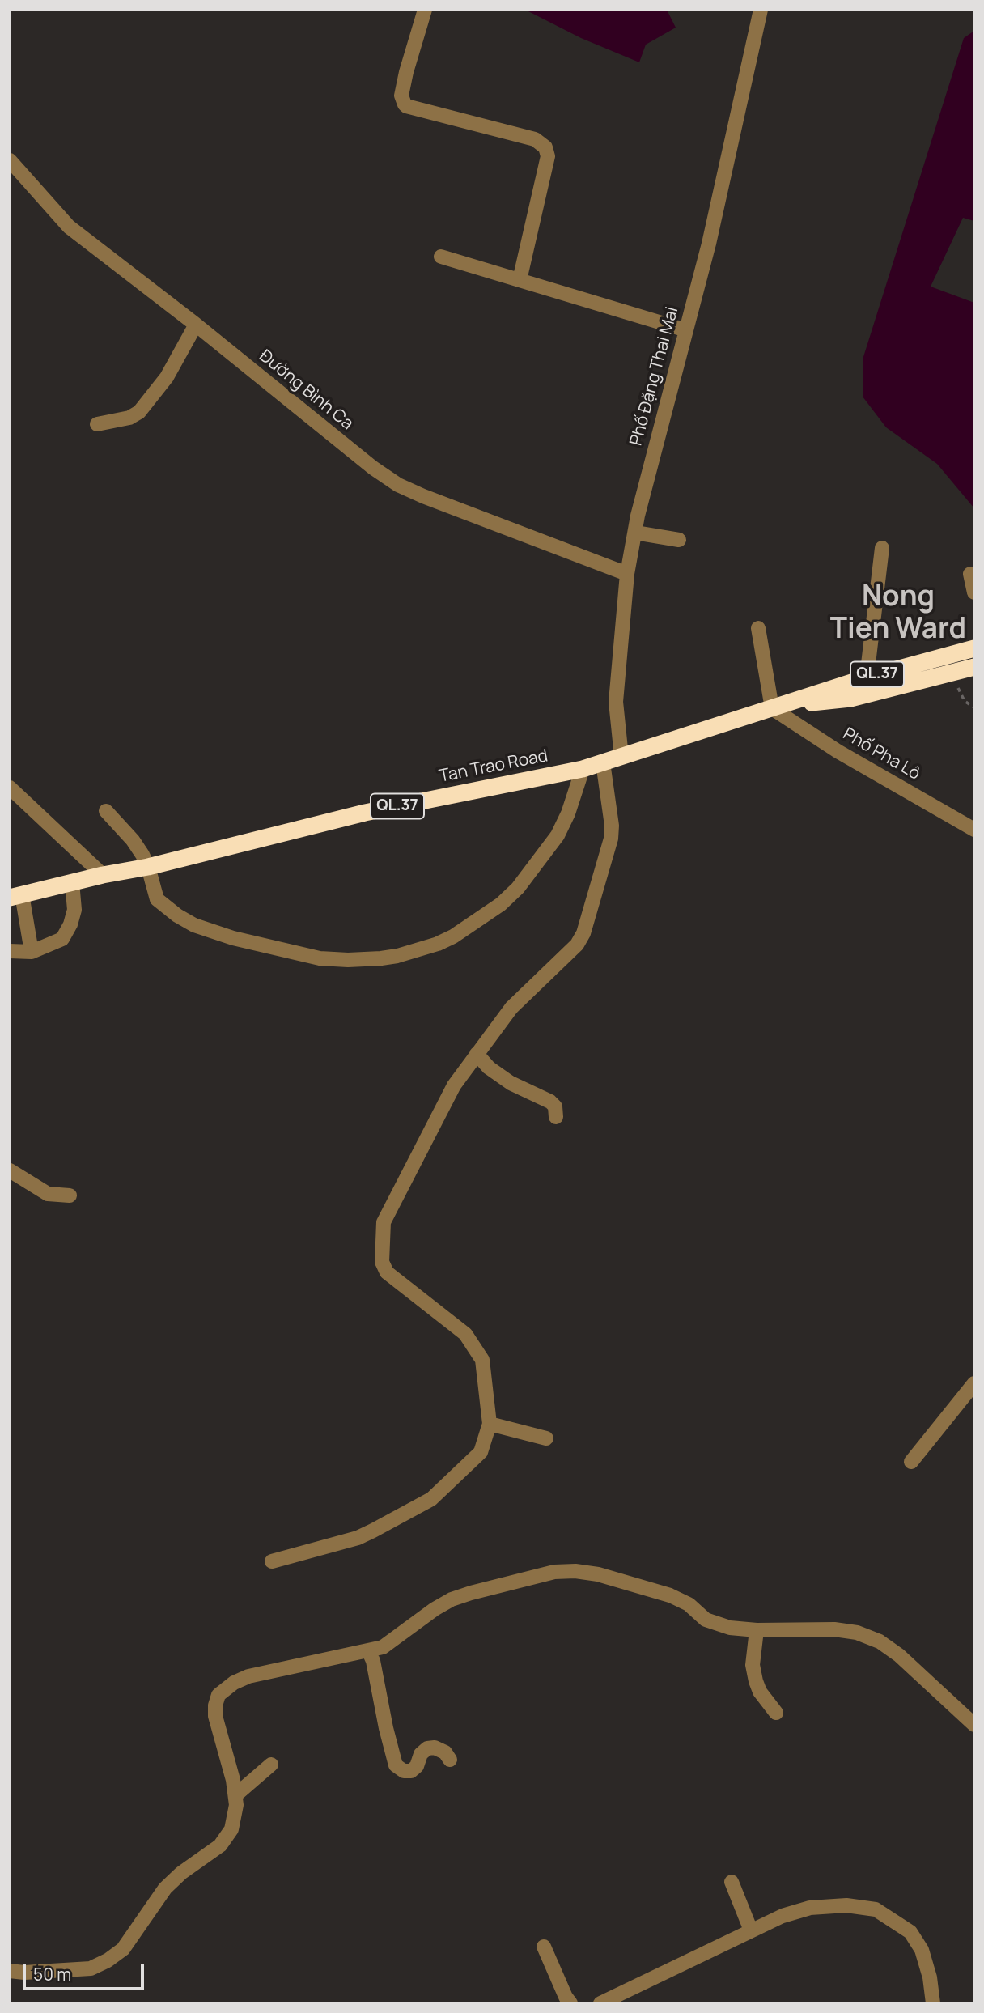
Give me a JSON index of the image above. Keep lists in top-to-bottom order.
{
  "streets": {
    "highway": ["QL.37", "Tan Trao Road"],
    "street": ["Phố Đặng Thai Mai", "Đường Bình Ca", "Phố Pha Lô"]
  },
  "crossings": [
    ["Phố Đặng Thai Mai", "Đường Bình Ca"],
    ["Phố Đặng Thai Mai", "Tan Trao Road"],
    ["Phố Pha Lô", "Tan Trao Road"]
  ],
  "districts": ["Nong Tien Ward"],
  "scale_bar": "50 m"
}
